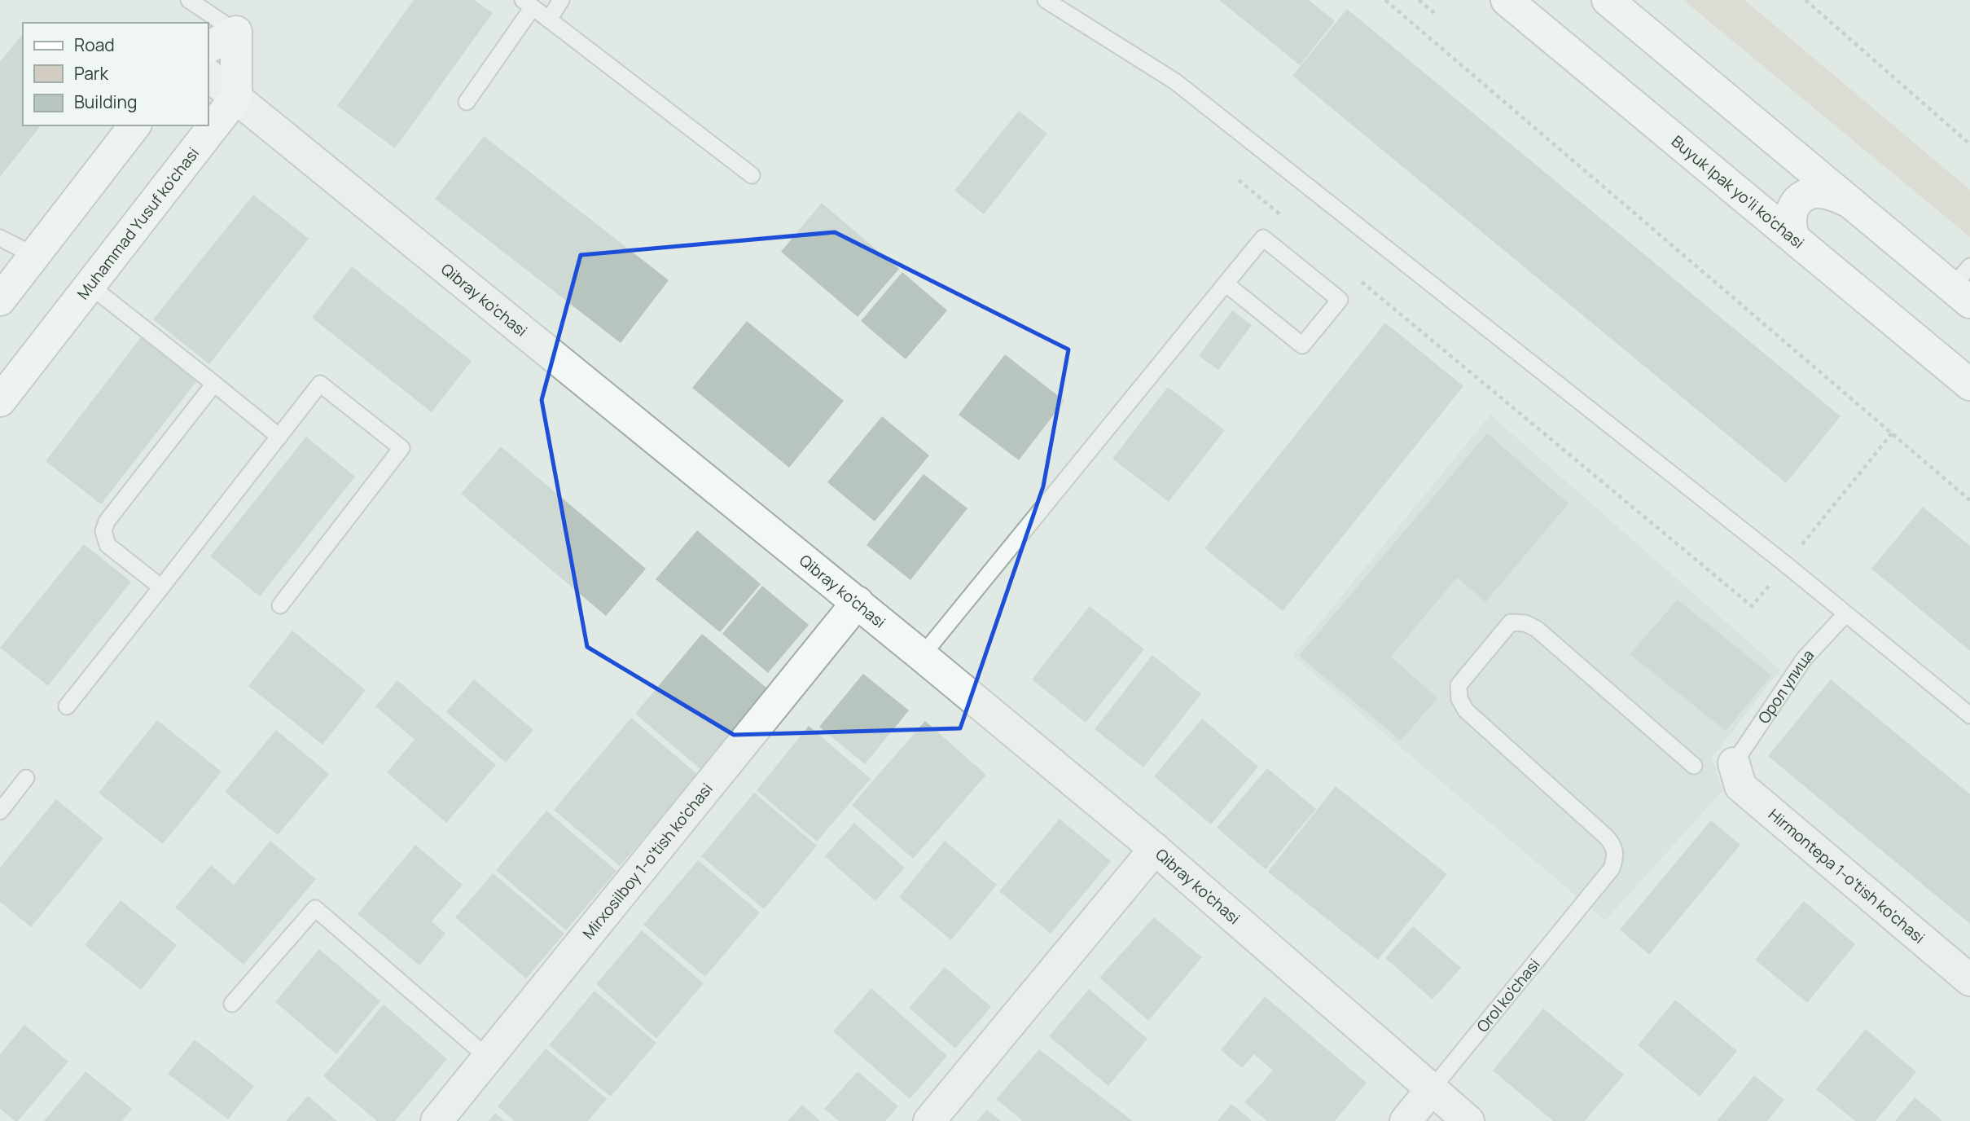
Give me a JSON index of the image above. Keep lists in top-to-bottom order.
{
  "streets": {
    "main road": ["Buyuk Ipak yo'li ko'chasi", "Muhammad Yusuf ko'chasi"],
    "street": [
      "Qibray ko'chasi",
      "Mirxosilboy 1-o'tish ko'chasi",
      "Hirmontepa 1-o'tish ko'chasi",
      "Orol ko'chasi"
    ],
    "lane": ["Орол улица"]
  },
  "crossings": [
    ["Muhammad Yusuf ko'chasi", "Qibray ko'chasi"],
    ["Qibray ko'chasi", "Mirxosilboy 1-o'tish ko'chasi"],
    ["Qibray ko'chasi", "Orol ko'chasi"],
    ["Орол улица", "Hirmontepa 1-o'tish ko'chasi"]
  ],
  "legend": ["Road", "Park", "Building"]
}
